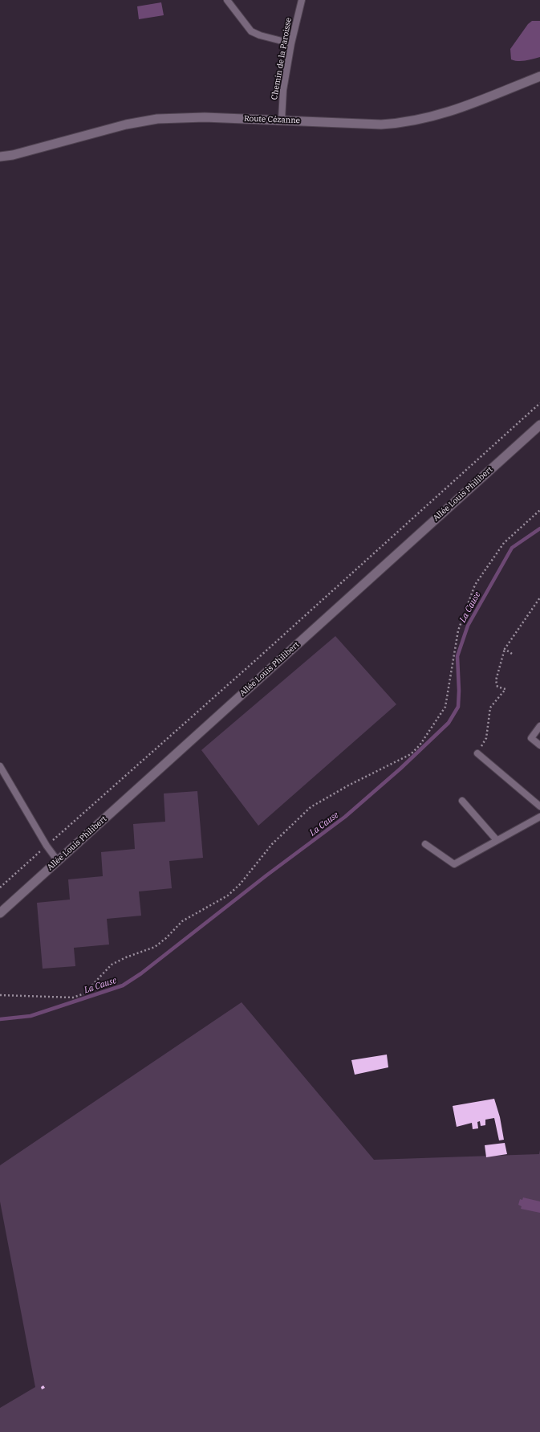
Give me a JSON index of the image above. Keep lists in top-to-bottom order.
{
  "streets": {
    "street": ["Route Cézanne", "Allée Louis Philibert"],
    "lane": ["Chemin de la Paroisse"]
  },
  "crossings": [
    ["Chemin de la Paroisse", "Route Cézanne"]
  ],
  "water": ["La Cause"]
}
